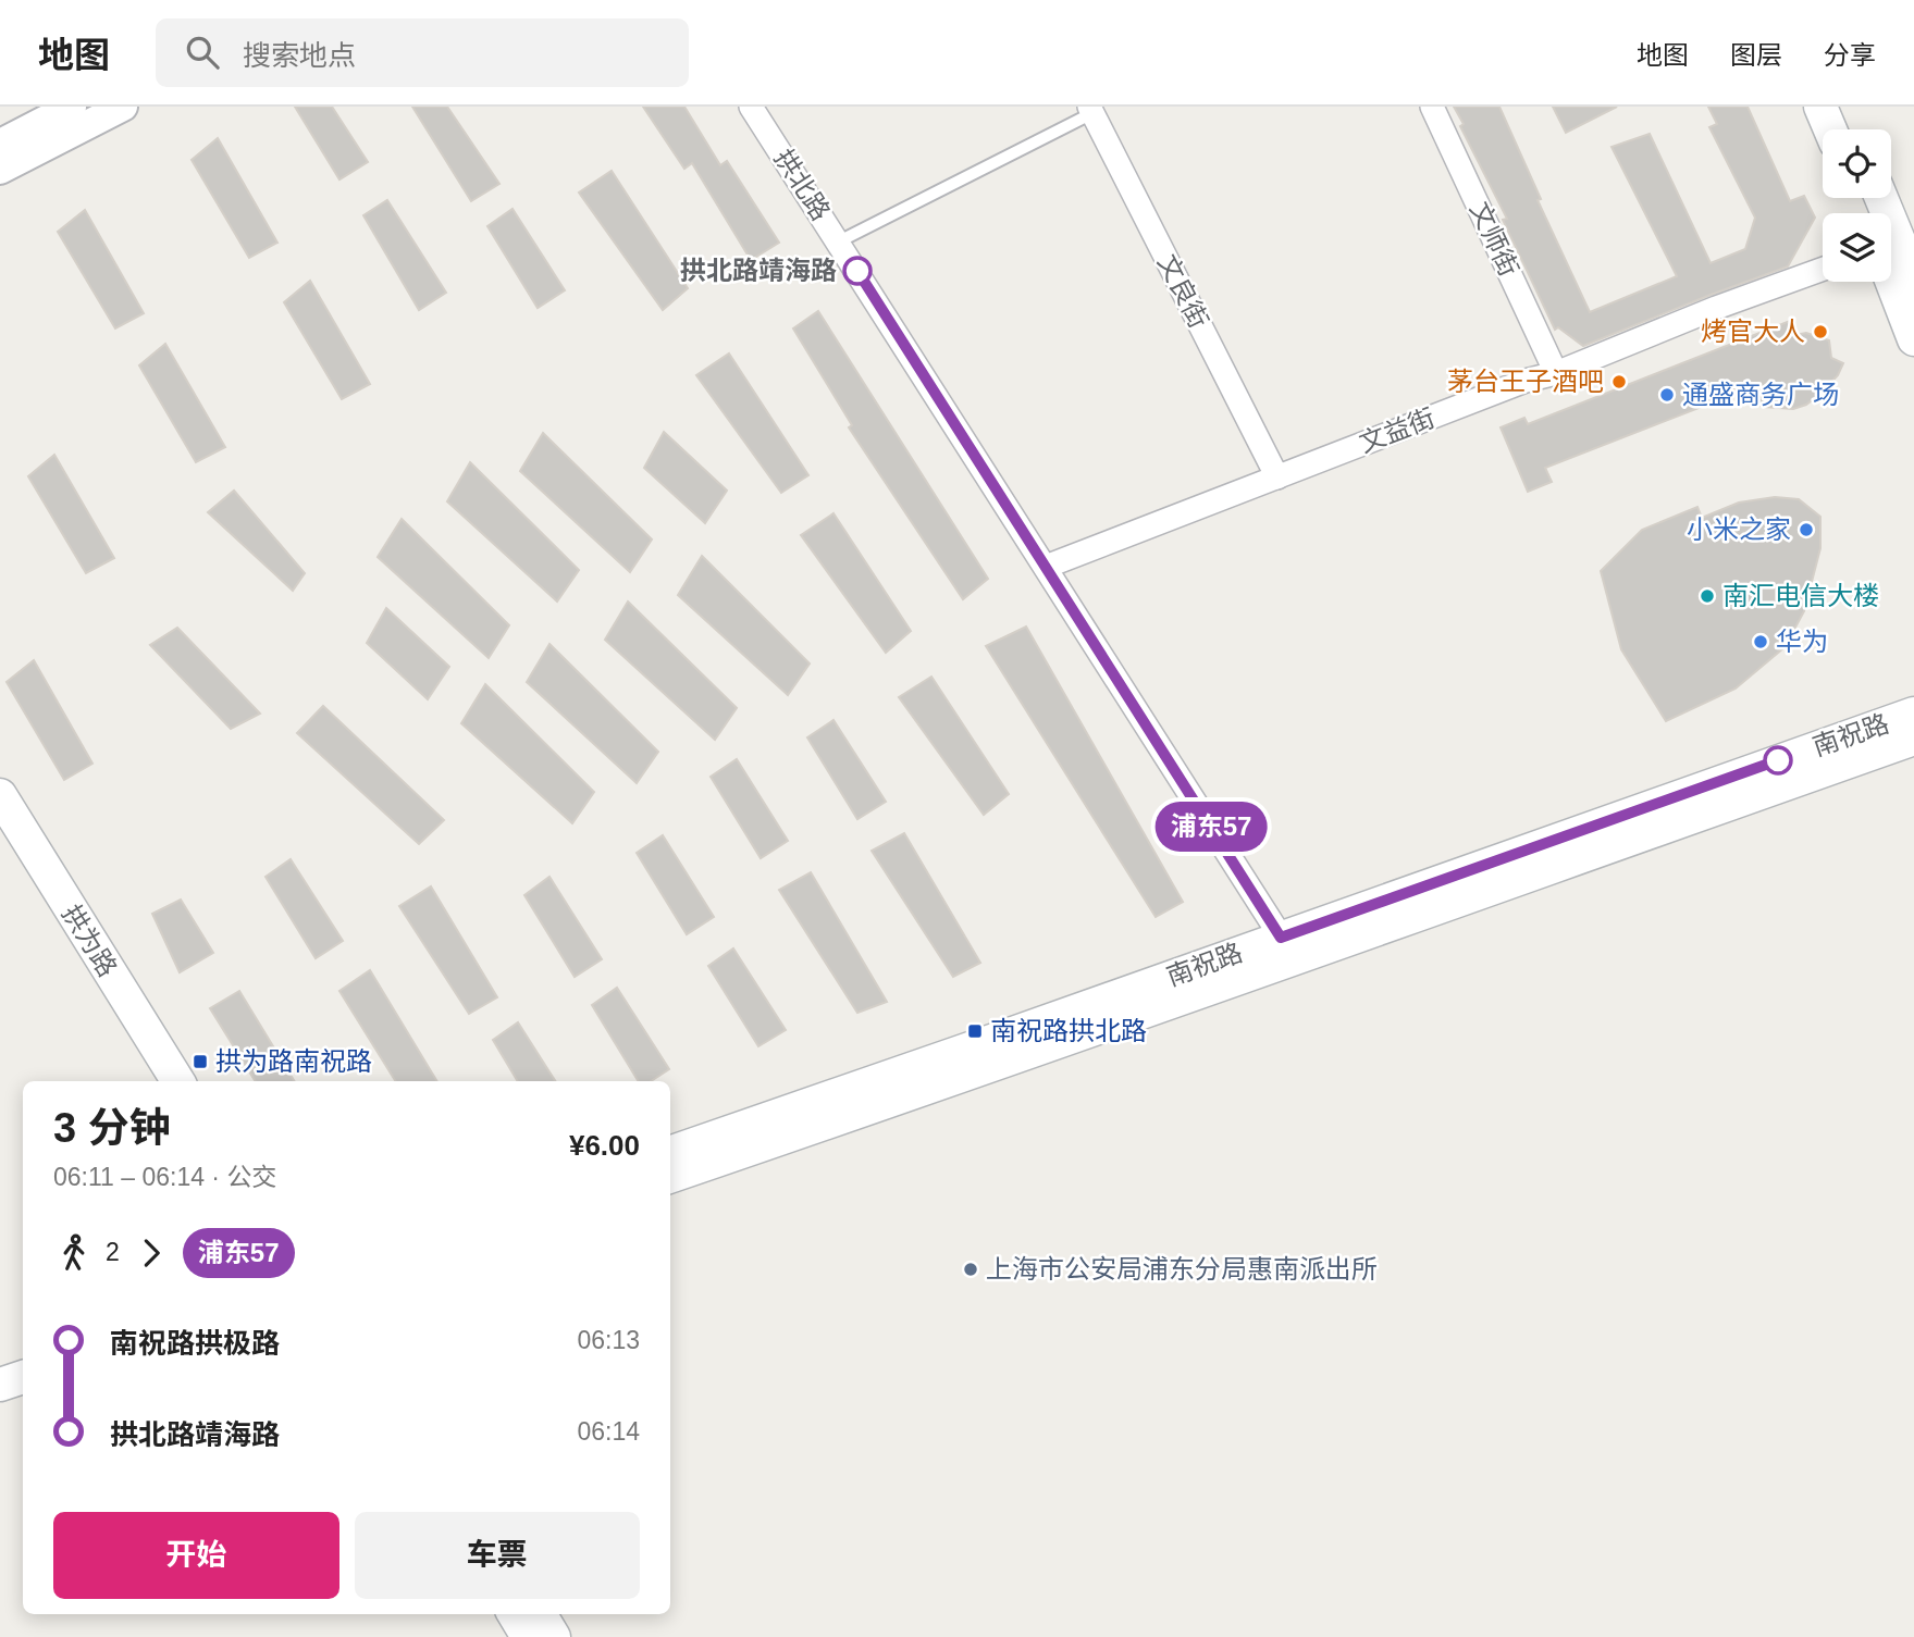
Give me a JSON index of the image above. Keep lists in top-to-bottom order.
{
  "streets": {
    "main road": ["南祝路", "拱为路"],
    "street": [
      "拱北路",
      "文师街",
      "文良街",
      "文益街"
    ]
  },
  "crossings": [
    ["拱北路", "文益街"],
    ["拱北路", "南祝路"],
    ["文师街", "文益街"],
    ["文良街", "文益街"]
  ],
  "places": {
    "other": [
      "拱北路靖海路",
      "烤官大人",
      "茅台王子酒吧",
      "通盛商务广场",
      "小米之家",
      "南汇电信大楼",
      "华为",
      "上海市公安局浦东分局惠南派出所"
    ],
    "transit": ["南祝路拱北路", "拱为路南祝路"]
  },
  "lines": ["bus line 浦东57"],
  "page": {
    "header": "地图",
    "search": "搜索地点",
    "nav": ["地图", "图层", "分享"],
    "on_map": "浦东57",
    "heading": ["3 分钟", "06:11 – 06:14 · 公交", "¥6.00"],
    "legs": ["2", "浦东57"],
    "list": [
      {
        "name": "南祝路拱极路",
        "value": "06:13"
      },
      {
        "name": "拱北路靖海路",
        "value": "06:14"
      }
    ],
    "buttons": ["开始", "车票"]
  }
}
